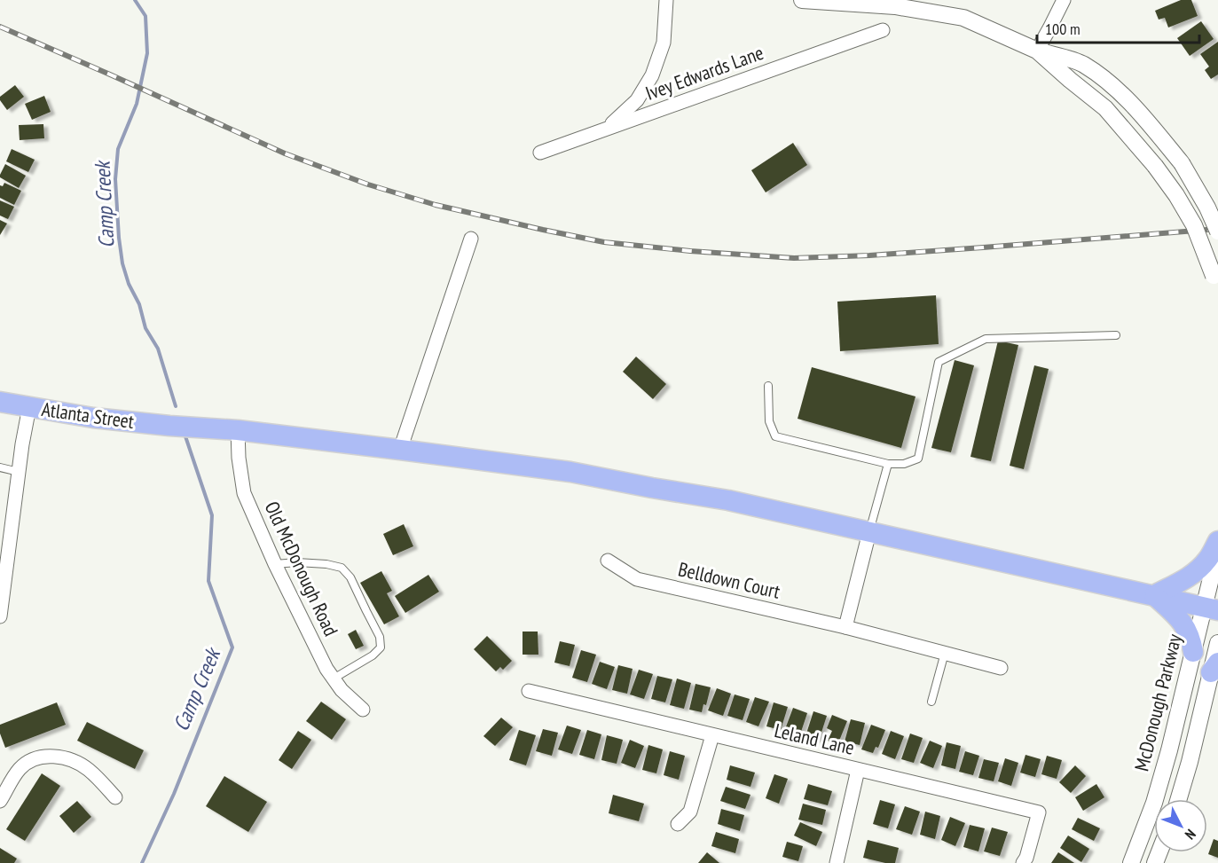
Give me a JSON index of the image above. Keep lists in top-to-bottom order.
{
  "streets": {
    "main road": ["Atlanta Street"],
    "street": [
      "Ivey Edwards Lane",
      "Old McDonough Road",
      "Belldown Court",
      "McDonough Parkway",
      "Leland Lane"
    ]
  },
  "crossings": [
    ["Atlanta Street", "Old McDonough Road"],
    ["Atlanta Street", "McDonough Parkway"]
  ],
  "water": ["Camp Creek"],
  "scale_bar": "100 m",
  "north": "bottom right"
}
